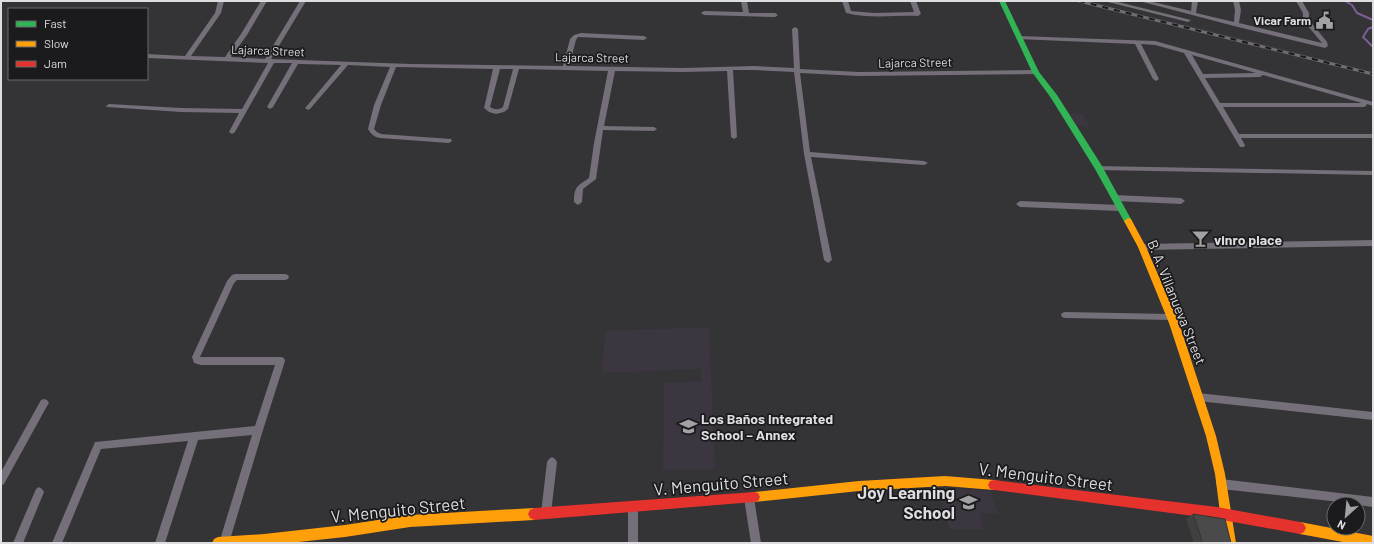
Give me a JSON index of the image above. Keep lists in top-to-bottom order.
{
  "streets": {
    "street": ["Lajarca Street", "B. A. Villanueva Street", "V. Menguito Street"]
  },
  "crossings": [
    ["Lajarca Street", "B. A. Villanueva Street"],
    ["B. A. Villanueva Street", "V. Menguito Street"]
  ],
  "places": {
    "public building": ["Vicar Farm"],
    "bar": ["vinro place"],
    "school or university": ["Los Baños Integrated School – Annex", "Joy Learning School"]
  },
  "legend": ["Fast", "Slow", "Jam"],
  "north": "bottom left"
}
